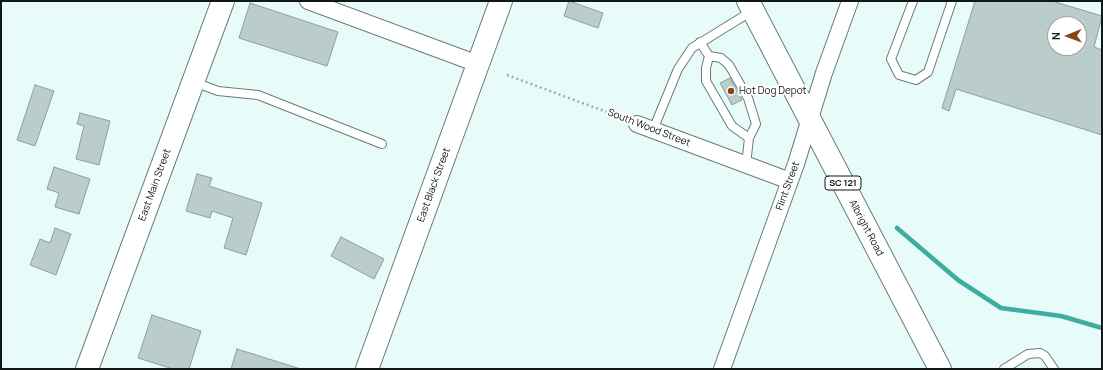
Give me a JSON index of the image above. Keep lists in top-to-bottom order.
{
  "streets": {
    "main road": [
      "SC 121",
      "East Main Street",
      "East Black Street",
      "Albright Road"
    ],
    "street": ["South Wood Street", "Flint Street"]
  },
  "crossings": [
    ["South Wood Street", "Flint Street"],
    ["Flint Street", "Albright Road"]
  ],
  "places": ["Hot Dog Depot"],
  "north": "left"
}
